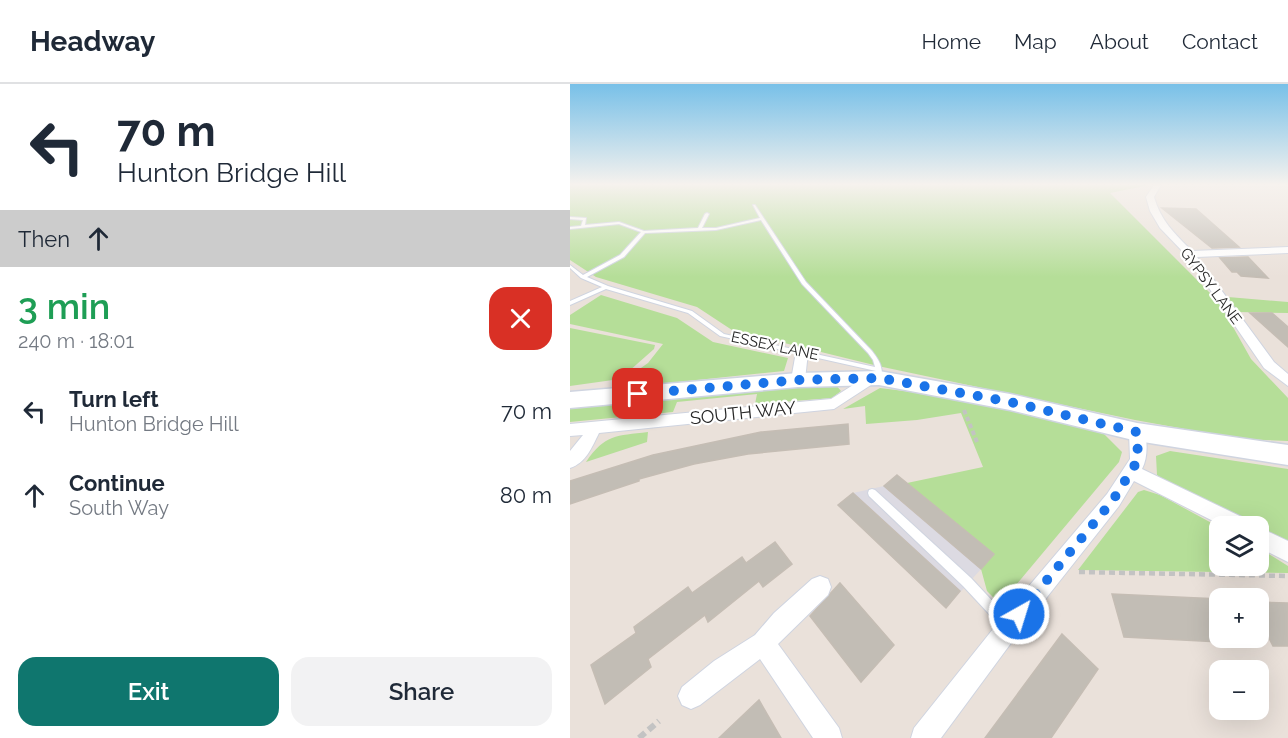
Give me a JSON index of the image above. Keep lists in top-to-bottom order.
{
  "streets": {
    "street": ["GYPSY LANE", "SOUTH WAY"],
    "lane": ["ESSEX LANE"]
  },
  "crossings": [
    ["ESSEX LANE", "SOUTH WAY"]
  ],
  "page": {
    "header": "Headway",
    "nav": [
      "Home",
      "Map",
      "About",
      "Contact"
    ],
    "turn": ["70 m", "Hunton Bridge Hill"],
    "then": "Then",
    "heading": ["3 min", "240 m · 18:01"],
    "list": [
      {
        "name": "Turn left",
        "note": "Hunton Bridge Hill",
        "value": "70 m"
      },
      {
        "name": "Continue",
        "note": "South Way",
        "value": "80 m"
      }
    ],
    "map_buttons": ["+", "−"],
    "buttons": ["Exit", "Share"]
  }
}
